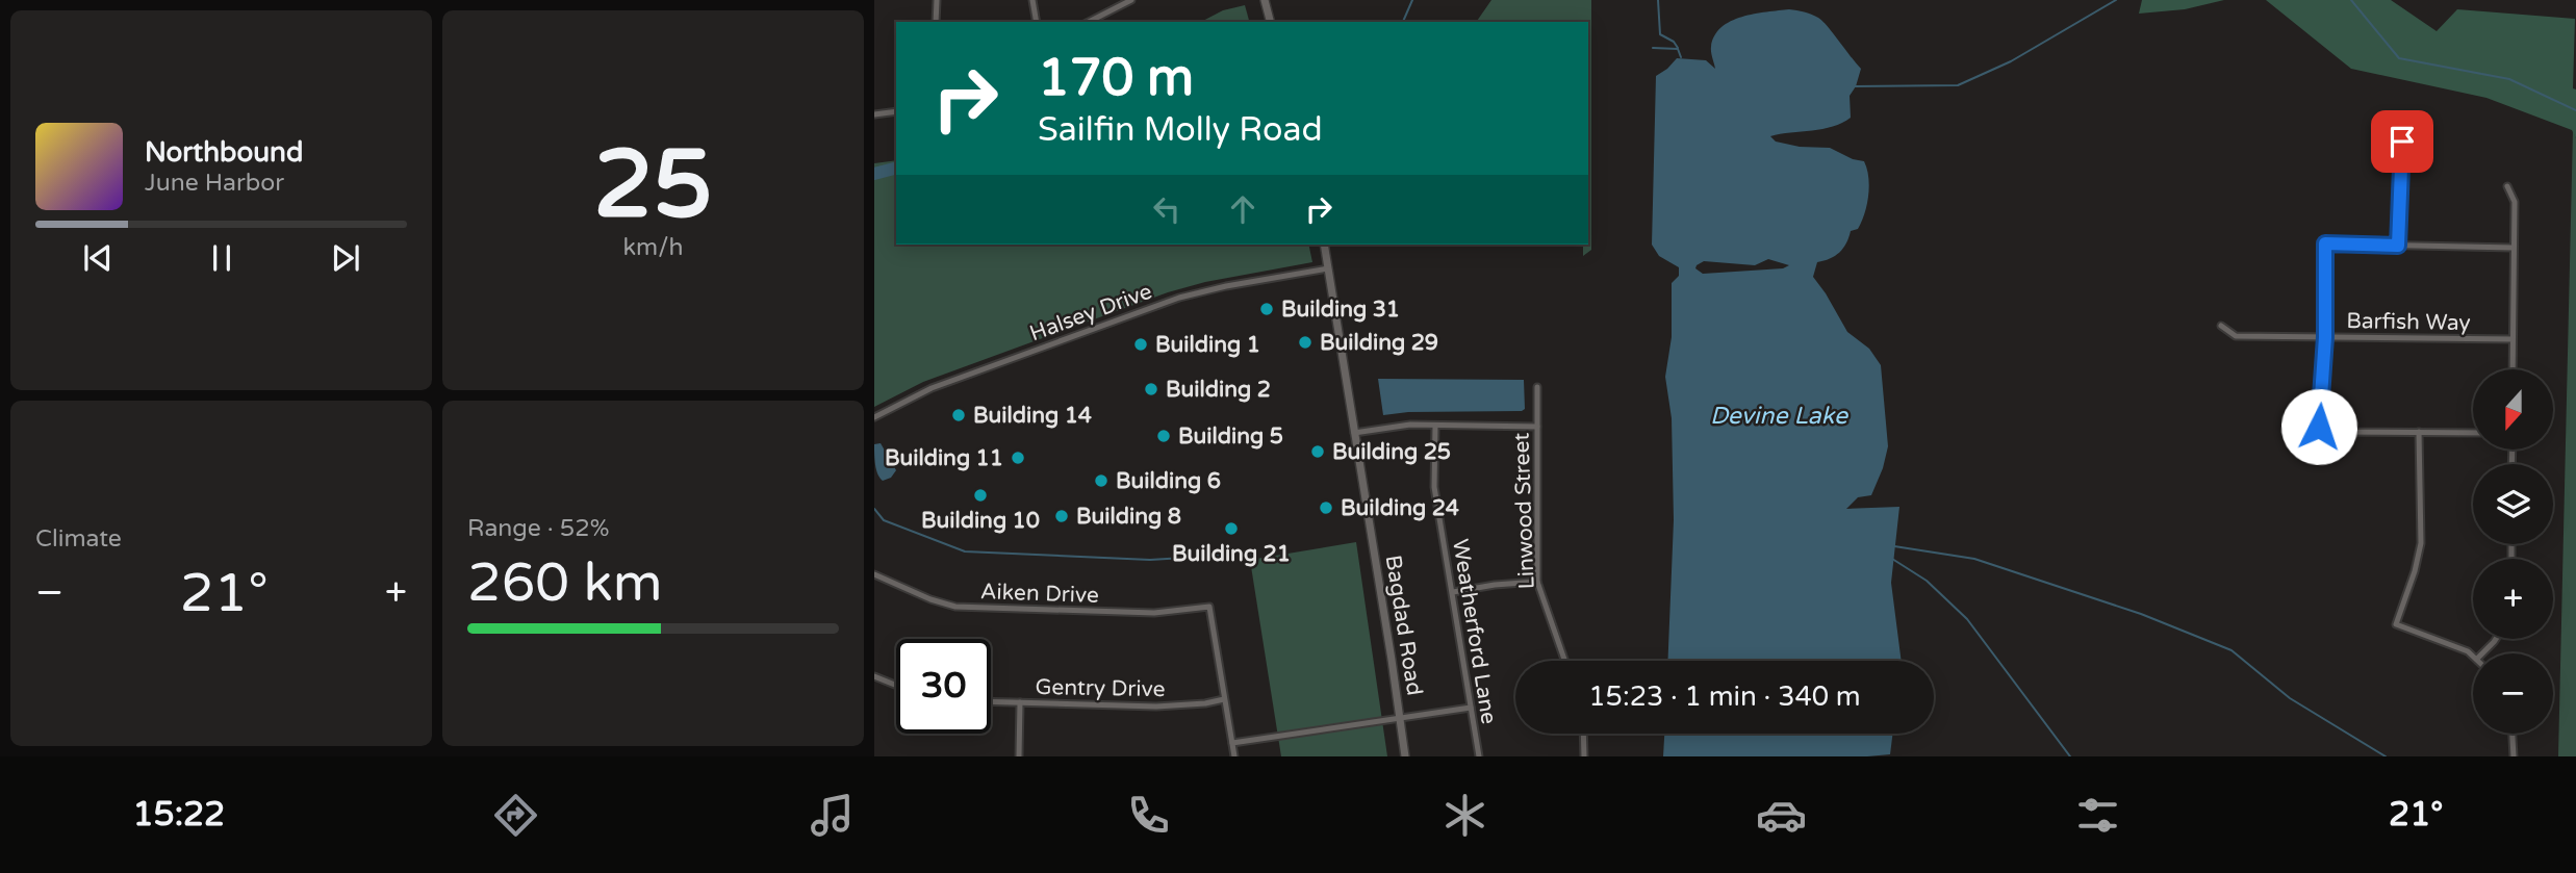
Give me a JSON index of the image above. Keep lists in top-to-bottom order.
{
  "streets": {
    "street": [
      "Halsey Drive",
      "Barfish Way",
      "Linwood Street",
      "Aiken Drive",
      "Bagdad Road",
      "Weatherford Lane",
      "Gentry Drive"
    ]
  },
  "crossings": [
    ["Halsey Drive", "Bagdad Road"],
    ["Aiken Drive", "Gentry Drive"]
  ],
  "water": ["Devine Lake"],
  "places": [
    "Building 31",
    "Building 29",
    "Building 1",
    "Building 2",
    "Building 14",
    "Building 5",
    "Building 25",
    "Building 11",
    "Building 6",
    "Building 10",
    "Building 24",
    "Building 8",
    "Building 21"
  ],
  "north": "bottom",
  "page": {
    "tile": [
      ["25", "km/h"],
      "Climate",
      ["Range · 52%", "260 km"]
    ],
    "turn": ["170 m", "Sailfin Molly Road"],
    "song": ["Northbound", "June Harbor"],
    "map_buttons": ["+", "−"],
    "heat": ["−", "21°", "+"],
    "limit": "30",
    "trip": "15:23 · 1 min · 340 m",
    "tabs": ["15:22", "21°"]
  }
}
